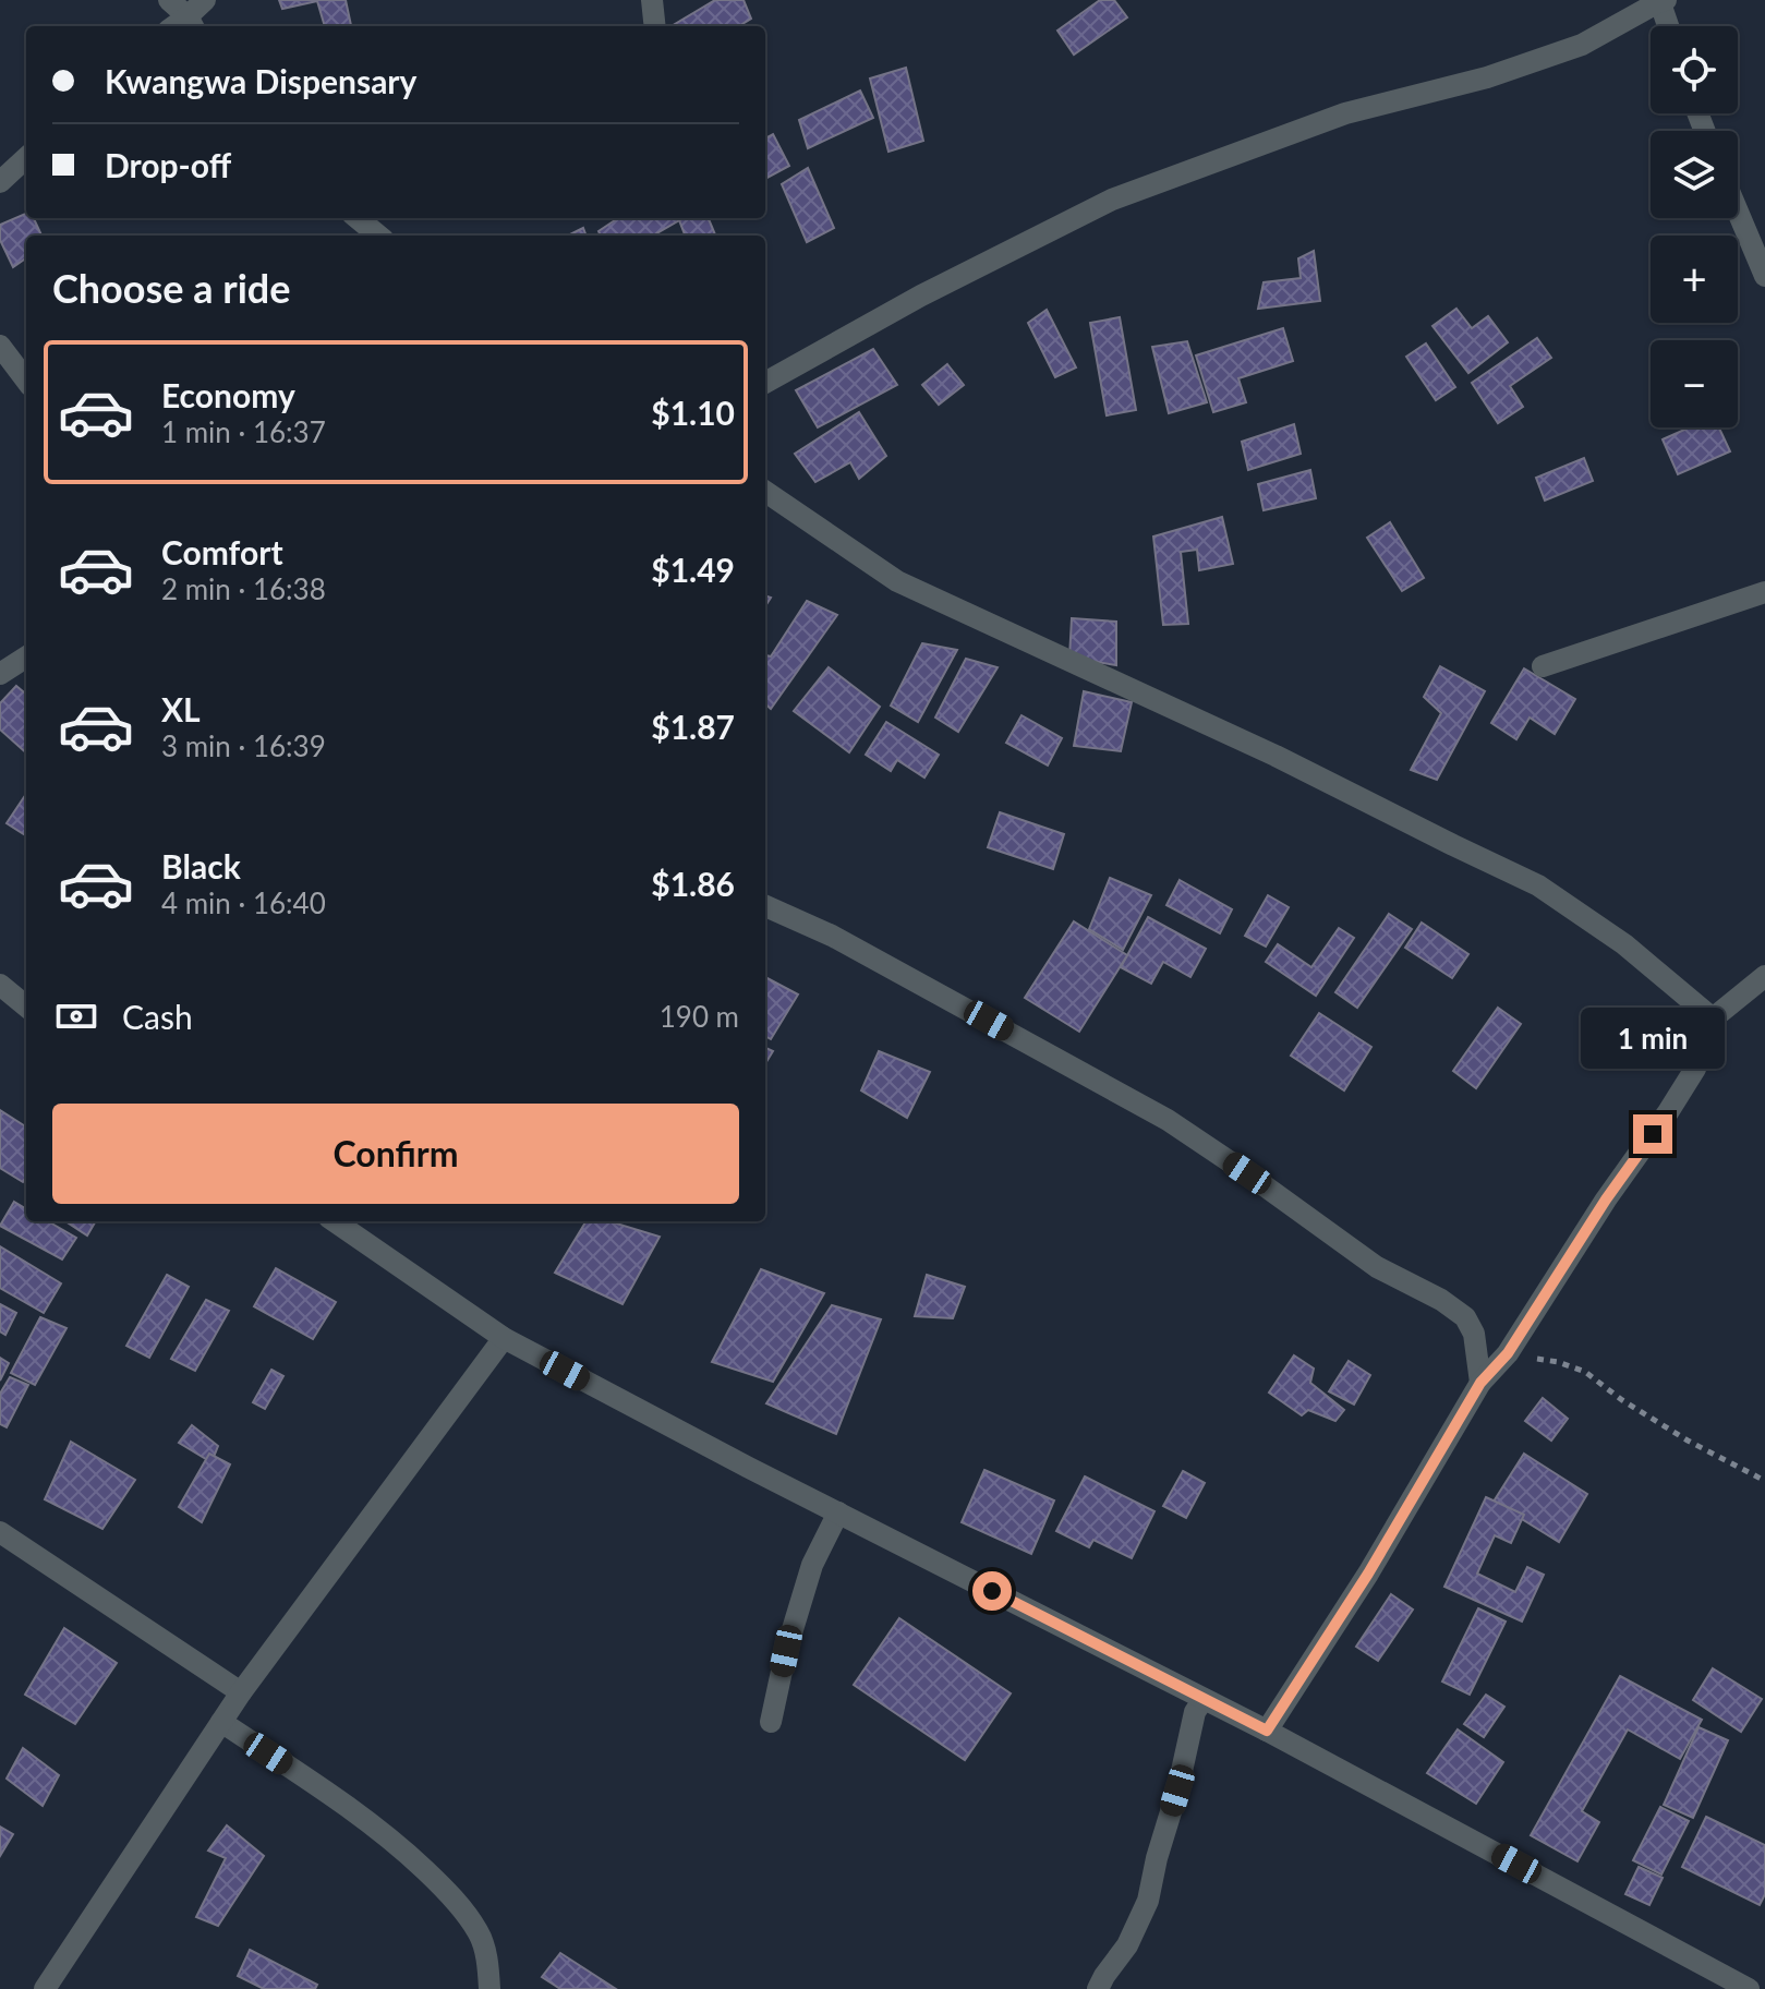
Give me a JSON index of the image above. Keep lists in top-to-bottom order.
{
  "page": {
    "map_buttons": ["+", "−"],
    "banner": ["Kwangwa Dispensary", "Drop-off"],
    "heading": "Choose a ride",
    "list": [
      {
        "name": "Economy",
        "note": "1 min · 16:37",
        "value": "$1.10"
      },
      {
        "name": "Comfort",
        "note": "2 min · 16:38",
        "value": "$1.49"
      },
      {
        "name": "XL",
        "note": "3 min · 16:39",
        "value": "$1.87"
      },
      {
        "name": "Black",
        "note": "4 min · 16:40",
        "value": "$1.86"
      }
    ],
    "pay": ["Cash", "190 m"],
    "bubble": "1 min",
    "buttons": "Confirm"
  }
}
